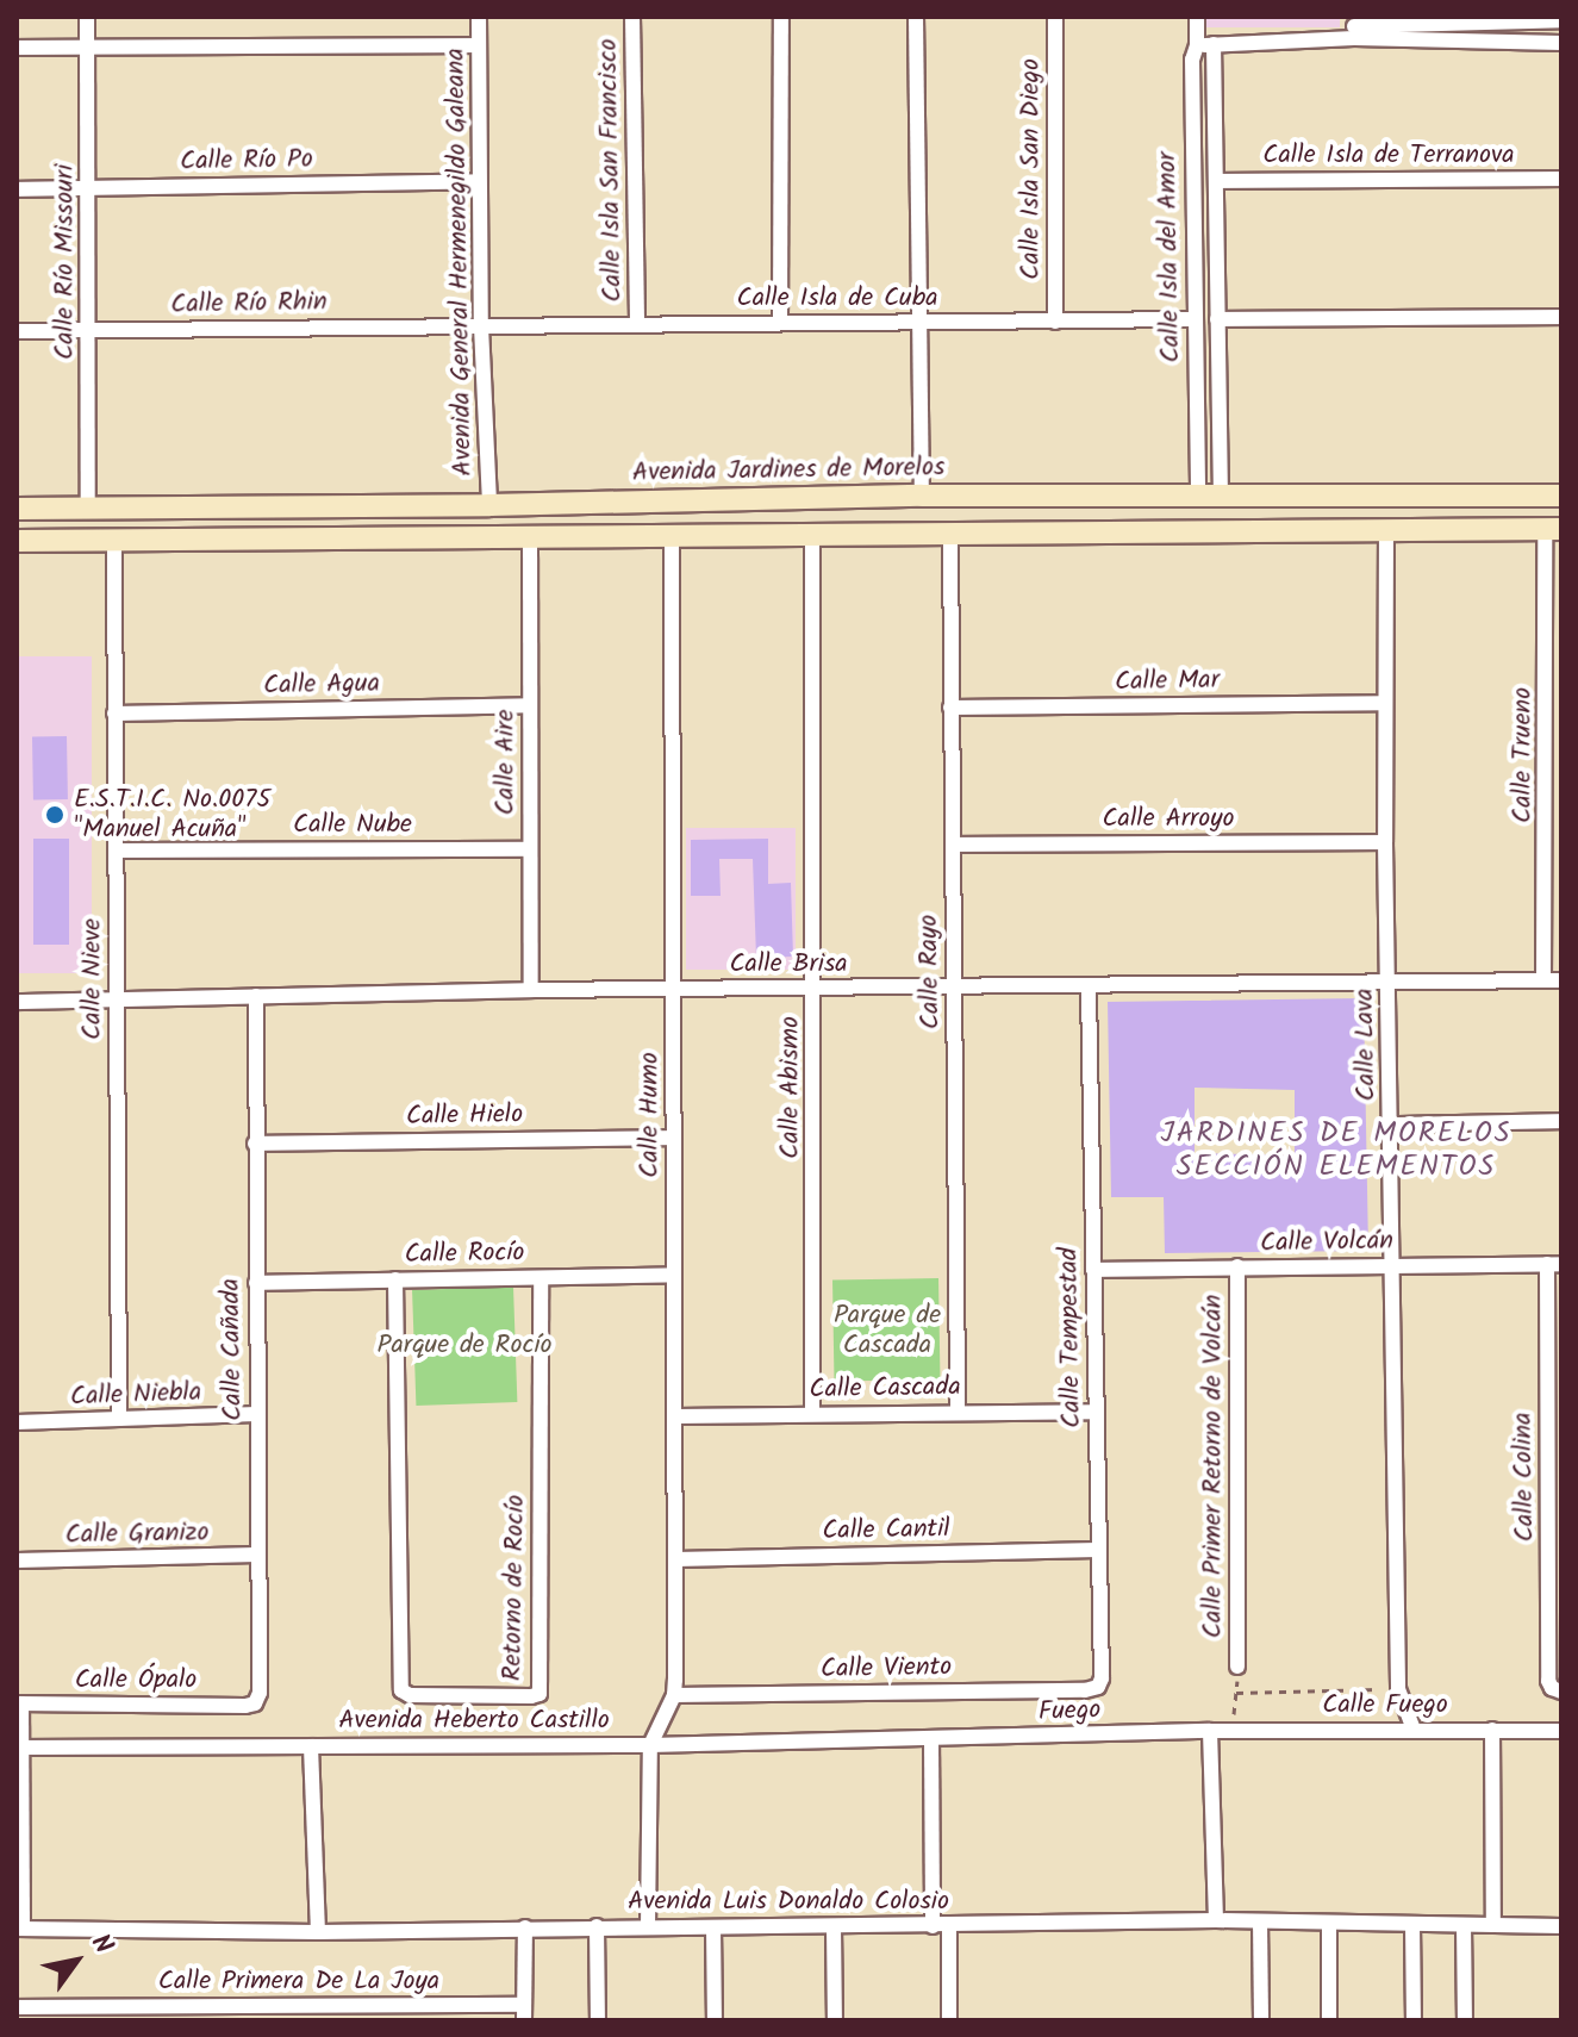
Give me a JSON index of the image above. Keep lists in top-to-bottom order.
{
  "streets": {
    "main road": ["Avenida Jardines de Morelos"],
    "street": [
      "Calle Isla de Terranova",
      "Calle Río Po",
      "Calle Isla San Diego",
      "Calle Isla San Francisco",
      "Calle Isla del Amor",
      "Calle Río Missouri",
      "Avenida General Hermenegildo Galeana",
      "Calle Isla de Cuba",
      "Calle Río Rhin",
      "Calle Mar",
      "Calle Agua",
      "Calle Trueno",
      "Calle Aire",
      "Calle Arroyo",
      "Calle Nube",
      "Calle Brisa",
      "Calle Rayo",
      "Calle Nieve",
      "Calle Lava",
      "Calle Abismo",
      "Calle Humo",
      "Calle Hielo",
      "Calle Volcán",
      "Calle Rocío",
      "Calle Tempestad",
      "Calle Cañada",
      "Calle Cascada",
      "Calle Niebla",
      "Calle Primer Retorno de Volcán",
      "Calle Colina",
      "Calle Cantil",
      "Calle Granizo",
      "Retorno de Rocío",
      "Calle Viento",
      "Calle Ópalo",
      "Calle Fuego",
      "Fuego",
      "Avenida Heberto Castillo",
      "Avenida Luis Donaldo Colosio",
      "Calle Primera De La Joya"
    ]
  },
  "crossings": [
    ["Calle Isla de Terranova", "Calle Isla del Amor"],
    ["Calle Río Po", "Calle Río Missouri"],
    ["Calle Río Po", "Avenida General Hermenegildo Galeana"],
    ["Calle Isla San Diego", "Calle Isla de Cuba"],
    ["Calle Isla San Francisco", "Calle Isla de Cuba"],
    ["Calle Isla del Amor", "Calle Isla de Cuba"],
    ["Calle Isla del Amor", "Avenida Jardines de Morelos"],
    ["Calle Río Missouri", "Calle Río Rhin"],
    ["Calle Río Missouri", "Avenida Jardines de Morelos"],
    ["Avenida General Hermenegildo Galeana", "Calle Isla de Cuba"],
    ["Avenida General Hermenegildo Galeana", "Calle Río Rhin"],
    ["Avenida General Hermenegildo Galeana", "Avenida Jardines de Morelos"],
    ["Calle Isla de Cuba", "Calle Río Rhin"],
    ["Calle Mar", "Calle Rayo"],
    ["Calle Mar", "Calle Lava"],
    ["Calle Agua", "Calle Aire"],
    ["Calle Agua", "Calle Nieve"],
    ["Calle Trueno", "Calle Brisa"],
    ["Calle Aire", "Calle Nube"],
    ["Calle Aire", "Calle Brisa"],
    ["Calle Arroyo", "Calle Rayo"],
    ["Calle Arroyo", "Calle Lava"],
    ["Calle Nube", "Calle Nieve"],
    ["Calle Brisa", "Calle Rayo"],
    ["Calle Brisa", "Calle Nieve"],
    ["Calle Brisa", "Calle Lava"],
    ["Calle Brisa", "Calle Abismo"],
    ["Calle Brisa", "Calle Humo"],
    ["Calle Brisa", "Calle Tempestad"],
    ["Calle Brisa", "Calle Cañada"],
    ["Calle Rayo", "Calle Cascada"],
    ["Calle Nieve", "Calle Niebla"],
    ["Calle Lava", "Calle Volcán"],
    ["Calle Lava", "Calle Fuego"],
    ["Calle Abismo", "Calle Cascada"],
    ["Calle Humo", "Calle Hielo"],
    ["Calle Humo", "Calle Rocío"],
    ["Calle Humo", "Calle Cascada"],
    ["Calle Humo", "Calle Cantil"],
    ["Calle Humo", "Calle Viento"],
    ["Calle Hielo", "Calle Cañada"],
    ["Calle Volcán", "Calle Tempestad"],
    ["Calle Volcán", "Calle Primer Retorno de Volcán"],
    ["Calle Volcán", "Calle Colina"],
    ["Calle Rocío", "Calle Cañada"],
    ["Calle Rocío", "Retorno de Rocío"],
    ["Calle Tempestad", "Calle Cascada"],
    ["Calle Tempestad", "Calle Cantil"],
    ["Calle Tempestad", "Calle Viento"],
    ["Calle Cañada", "Calle Niebla"],
    ["Calle Cañada", "Calle Granizo"],
    ["Calle Cañada", "Calle Ópalo"],
    ["Calle Fuego", "Fuego"],
    ["Fuego", "Avenida Heberto Castillo"]
  ],
  "districts": ["JARDINES DE MORELOS SECCIÓN ELEMENTOS"],
  "parks": ["Parque de Cascada", "Parque de Rocío"],
  "places": ["E.S.T.I.C. No.0075 \"Manuel Acuña\""],
  "north": "top right"
}
